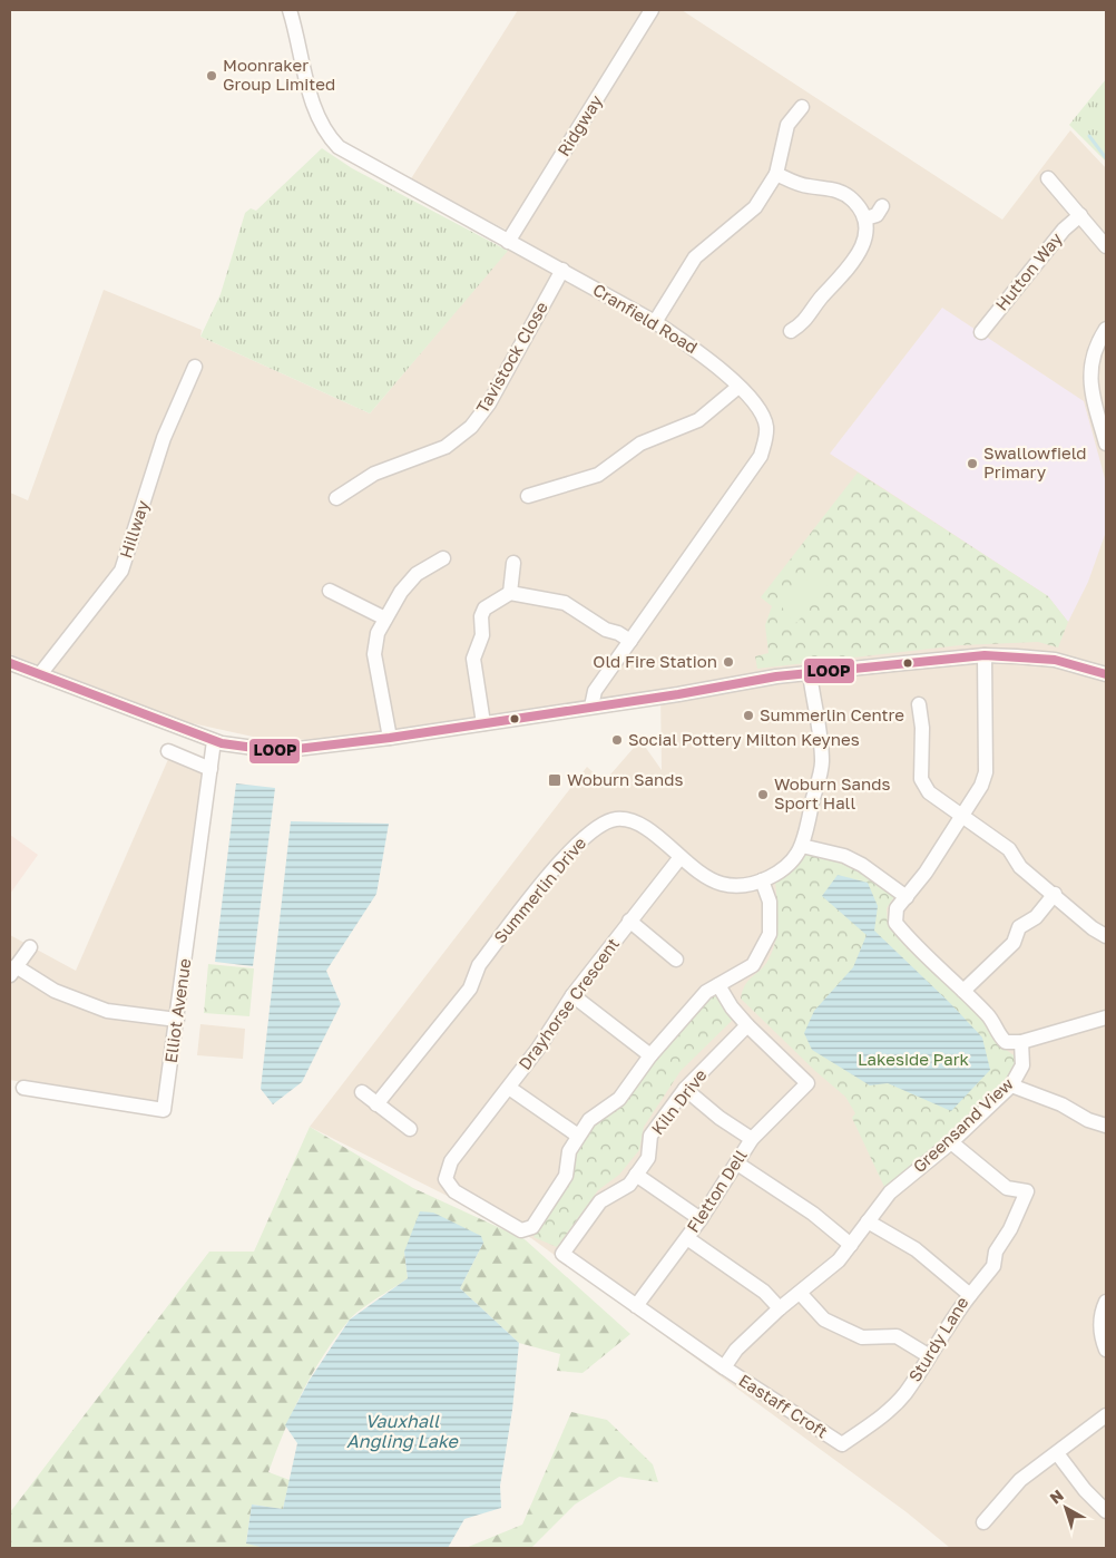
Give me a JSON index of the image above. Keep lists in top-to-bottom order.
{
  "streets": {
    "street": [
      "Ridgway",
      "Hutton Way",
      "Cranfield Road",
      "Tavistock Close",
      "Hillway",
      "Summerlin Drive",
      "Drayhorse Crescent",
      "Elliot Avenue",
      "Kiln Drive",
      "Greensand View",
      "Fletton Dell",
      "Sturdy Lane",
      "Eastaff Croft"
    ]
  },
  "crossings": [
    ["Ridgway", "Cranfield Road"],
    ["Cranfield Road", "Tavistock Close"],
    ["Summerlin Drive", "Drayhorse Crescent"],
    ["Kiln Drive", "Fletton Dell"],
    ["Greensand View", "Sturdy Lane"],
    ["Greensand View", "Eastaff Croft"],
    ["Sturdy Lane", "Eastaff Croft"]
  ],
  "water": ["Vauxhall Angling Lake"],
  "parks": ["Lakeside Park"],
  "places": {
    "other": [
      "Moonraker Group Limited",
      "Swallowfield Primary",
      "Old Fire Station",
      "Summerlin Centre",
      "Social Pottery Milton Keynes",
      "Woburn Sands Sport Hall"
    ],
    "transit": ["Woburn Sands"]
  },
  "lines": ["transit line LOOP"],
  "north": "top left"
}
